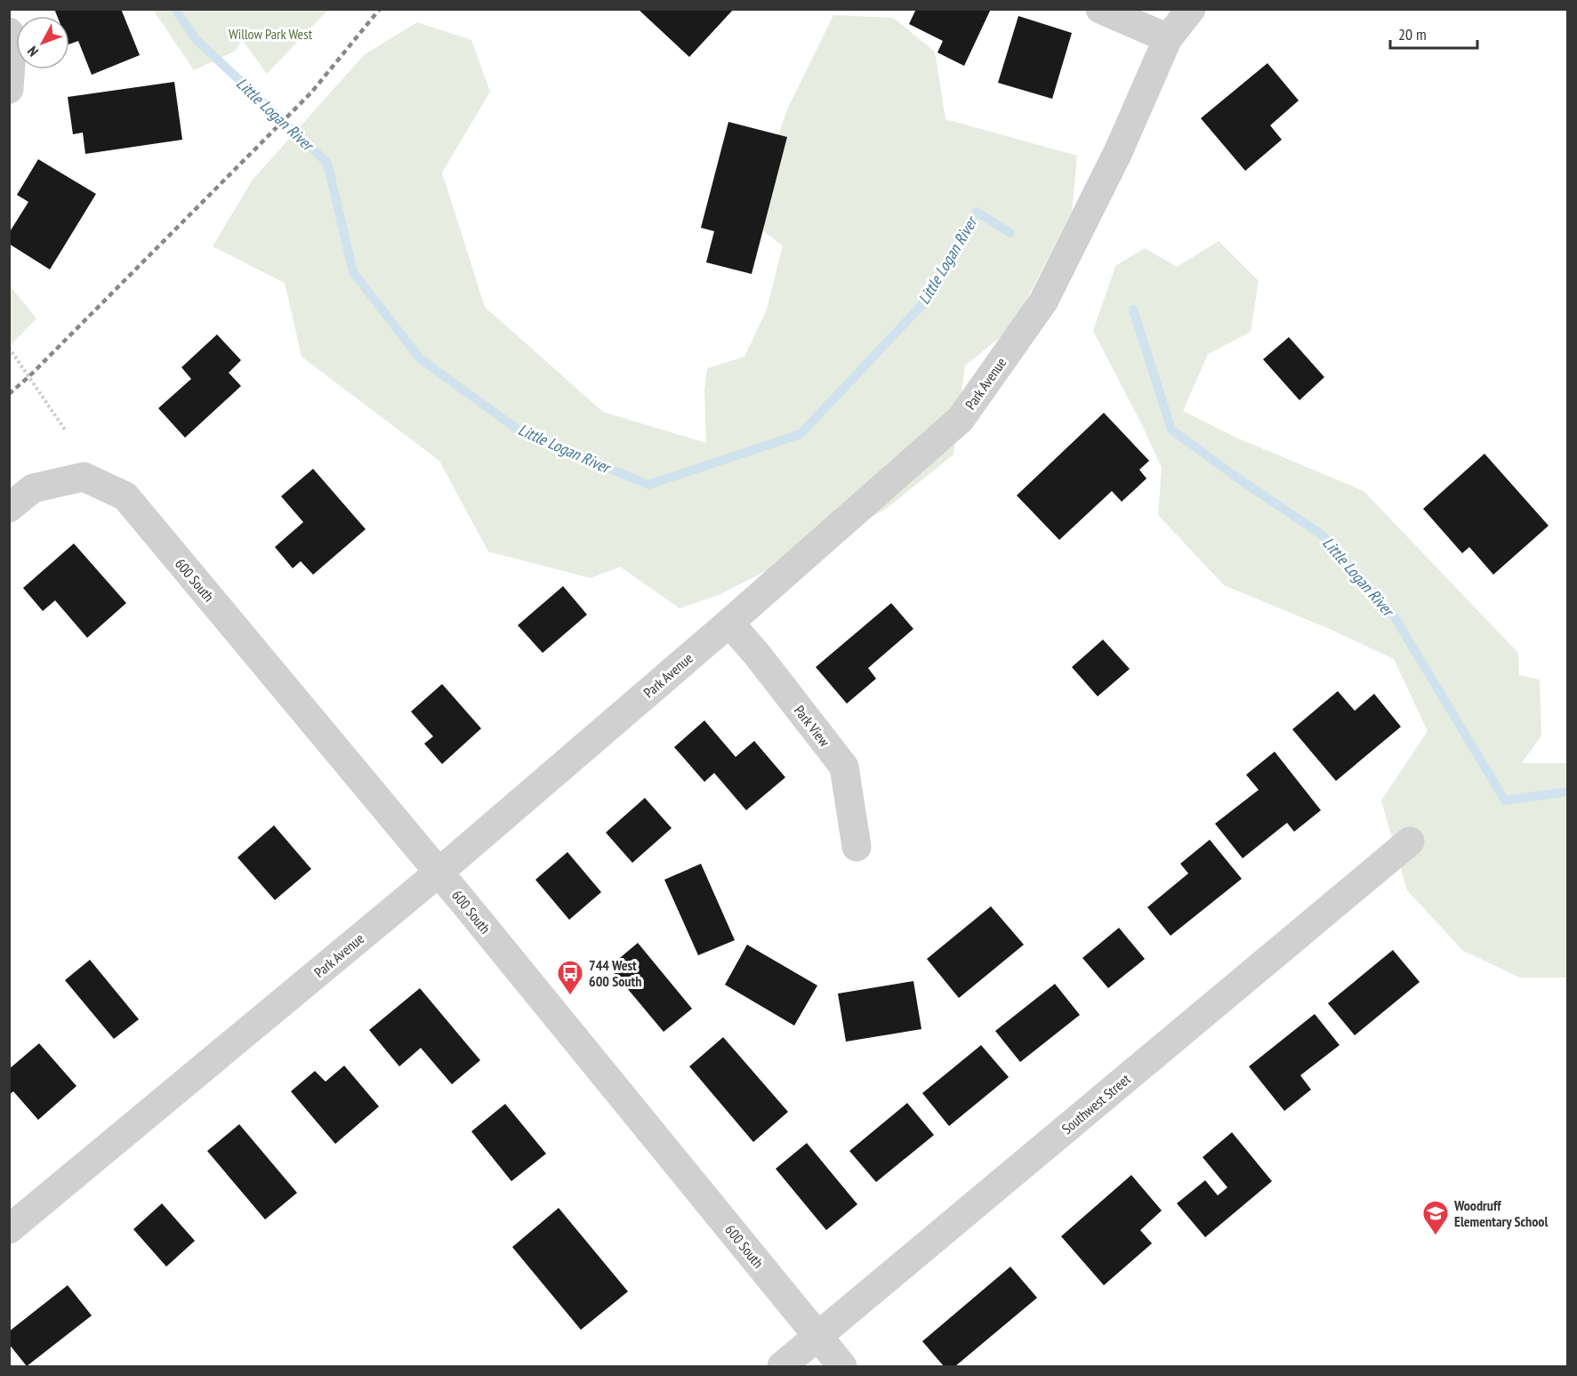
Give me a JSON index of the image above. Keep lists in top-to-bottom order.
{
  "streets": {
    "street": [
      "Park Avenue",
      "600 South",
      "Park View",
      "Southwest Street"
    ]
  },
  "crossings": [
    ["Park Avenue", "600 South"],
    ["Park Avenue", "Park View"],
    ["600 South", "Southwest Street"]
  ],
  "water": ["Little Logan River"],
  "parks": ["Willow Park West"],
  "places": {
    "bus stop": ["744 West 600 South"],
    "school or university": ["Woodruff Elementary School"]
  },
  "scale_bar": "20 m",
  "north": "bottom left"
}
